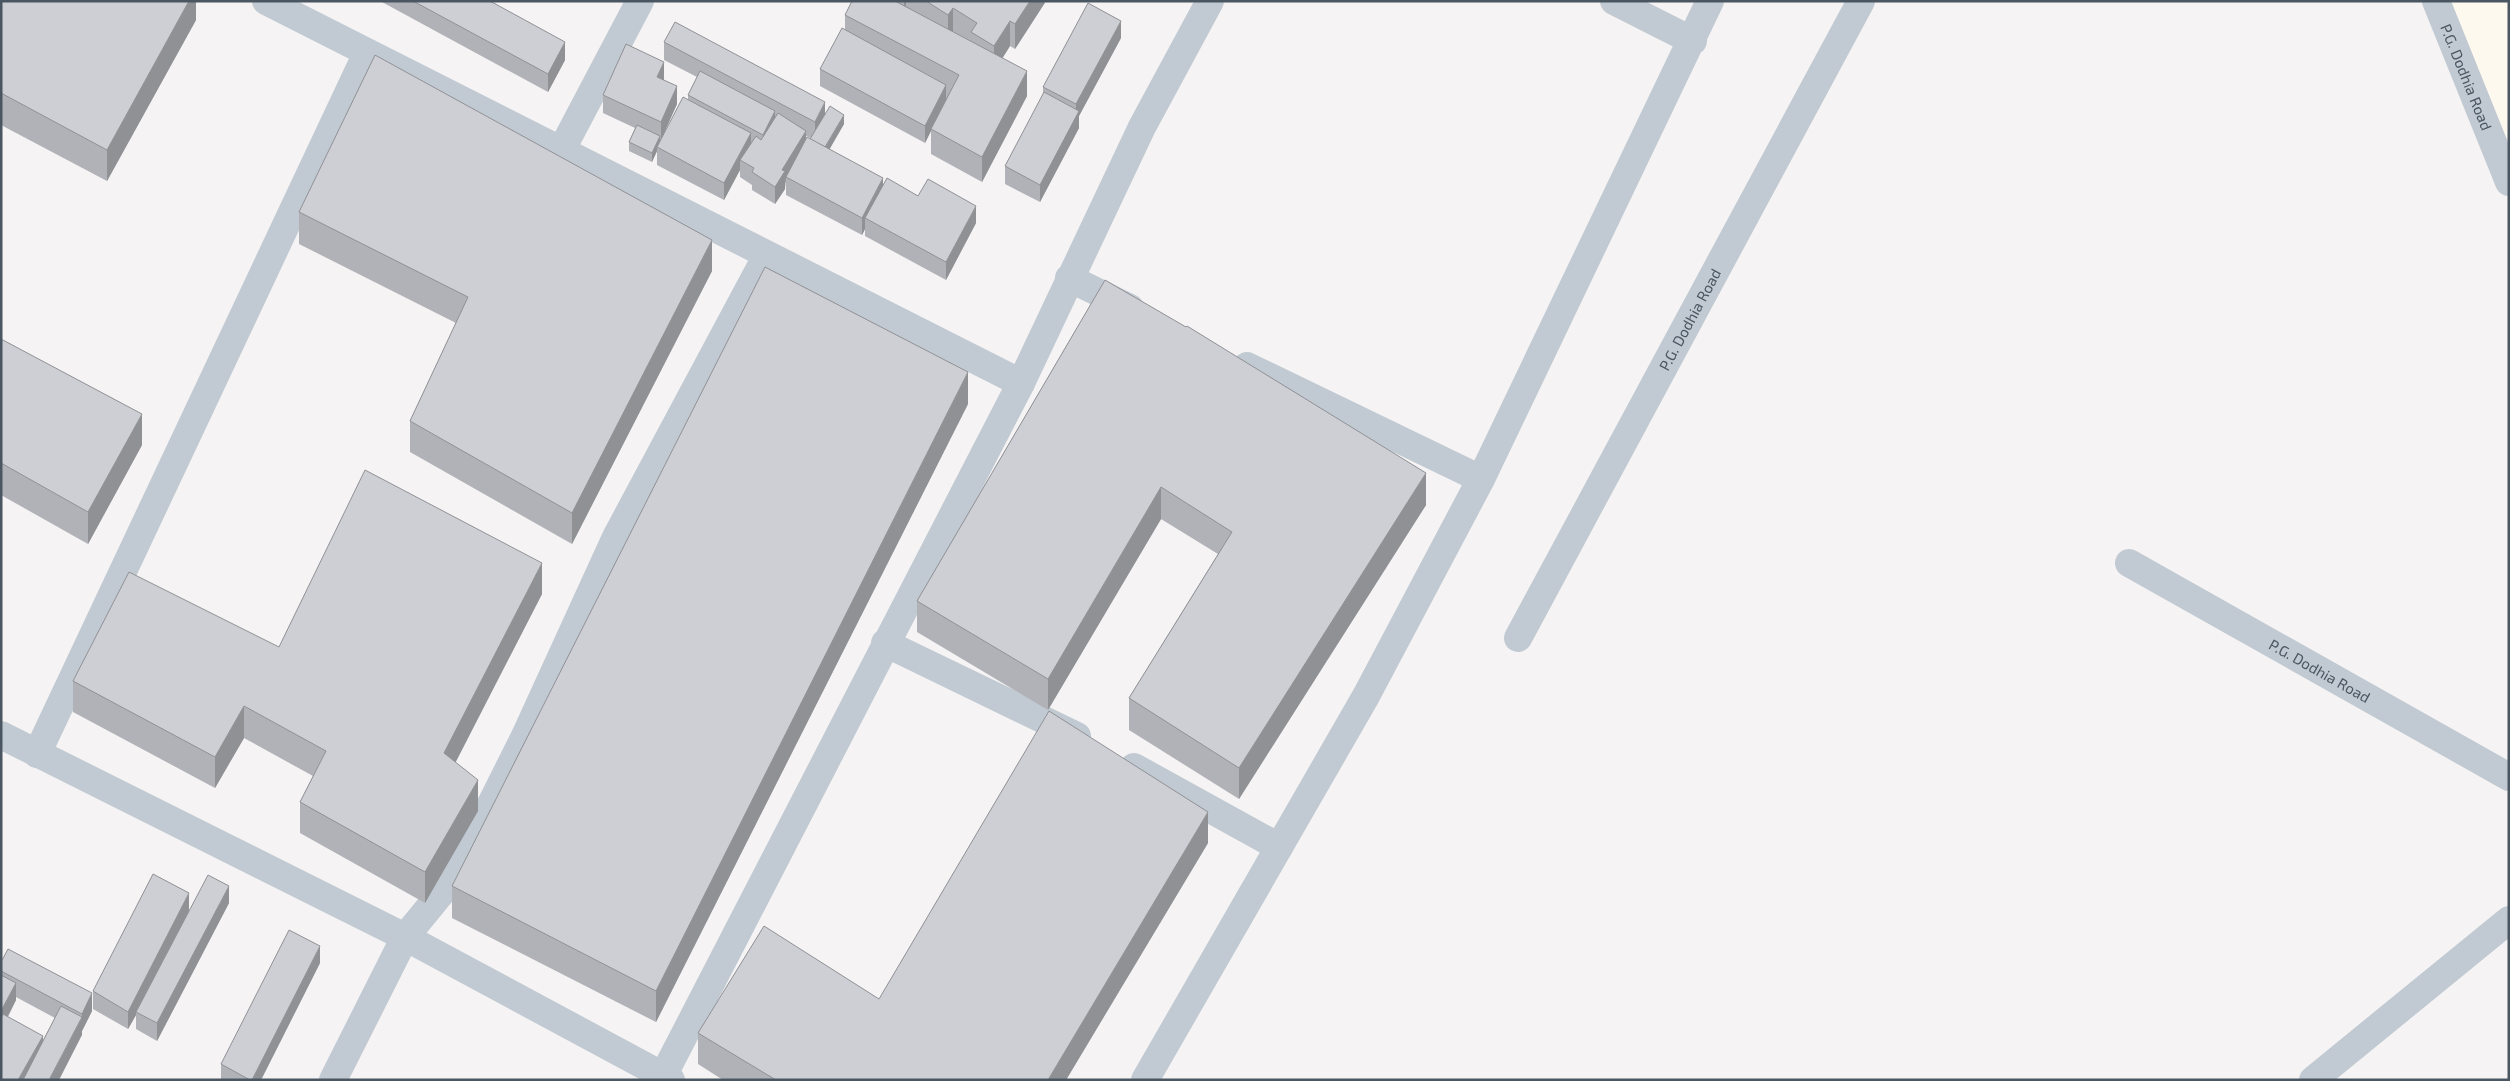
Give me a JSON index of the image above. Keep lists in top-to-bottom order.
{
  "streets": {
    "street": ["P.G. Dodhia Road"]
  }
}
